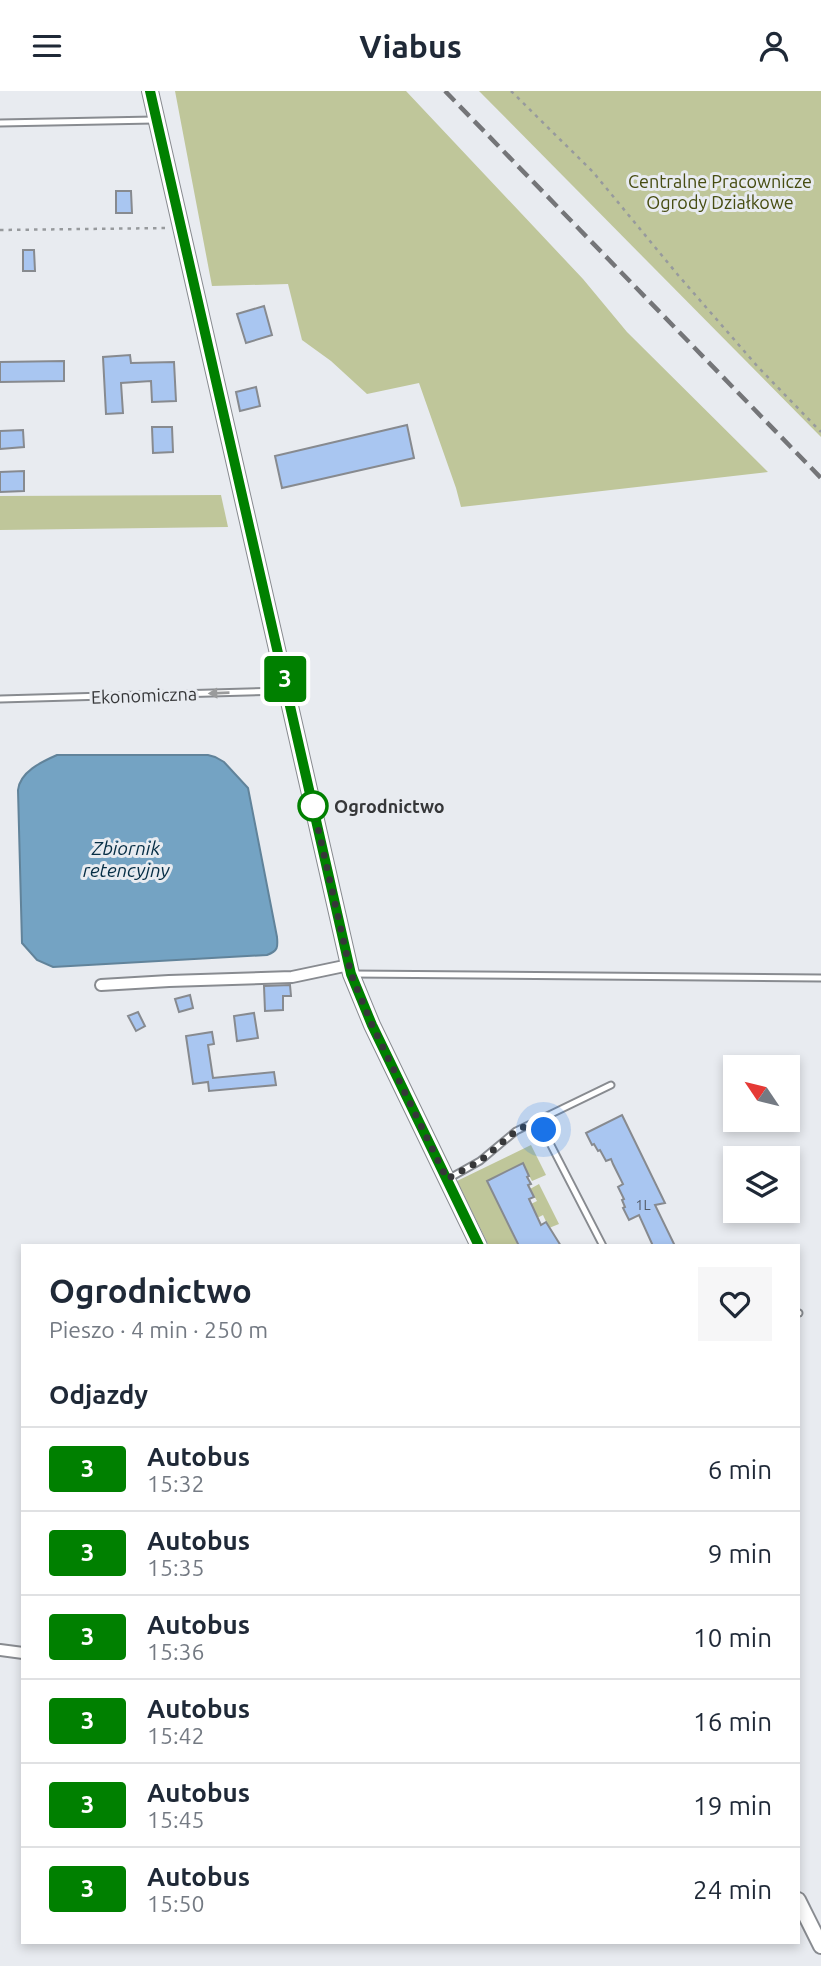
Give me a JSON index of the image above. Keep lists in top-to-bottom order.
{
  "streets": {
    "lane": ["Ekonomiczna"]
  },
  "one_way": ["Ekonomiczna"],
  "water": ["Zbiornik retencyjny"],
  "parks": ["Centralne Pracownicze Ogrody Działkowe"],
  "places": ["Ogrodnictwo"],
  "lines": ["bus line 3"],
  "house_numbers": ["1L"],
  "north": "top left",
  "page": {
    "header": "Viabus",
    "on_map": "3",
    "heading": [
      ["Ogrodnictwo", "Pieszo · 4 min · 250 m"],
      "Odjazdy"
    ],
    "list": [
      {
        "mark": "3",
        "name": "Autobus",
        "note": "15:32",
        "value": "6 min"
      },
      {
        "mark": "3",
        "name": "Autobus",
        "note": "15:35",
        "value": "9 min"
      },
      {
        "mark": "3",
        "name": "Autobus",
        "note": "15:36",
        "value": "10 min"
      },
      {
        "mark": "3",
        "name": "Autobus",
        "note": "15:42",
        "value": "16 min"
      },
      {
        "mark": "3",
        "name": "Autobus",
        "note": "15:45",
        "value": "19 min"
      },
      {
        "mark": "3",
        "name": "Autobus",
        "note": "15:50",
        "value": "24 min"
      }
    ]
  }
}
